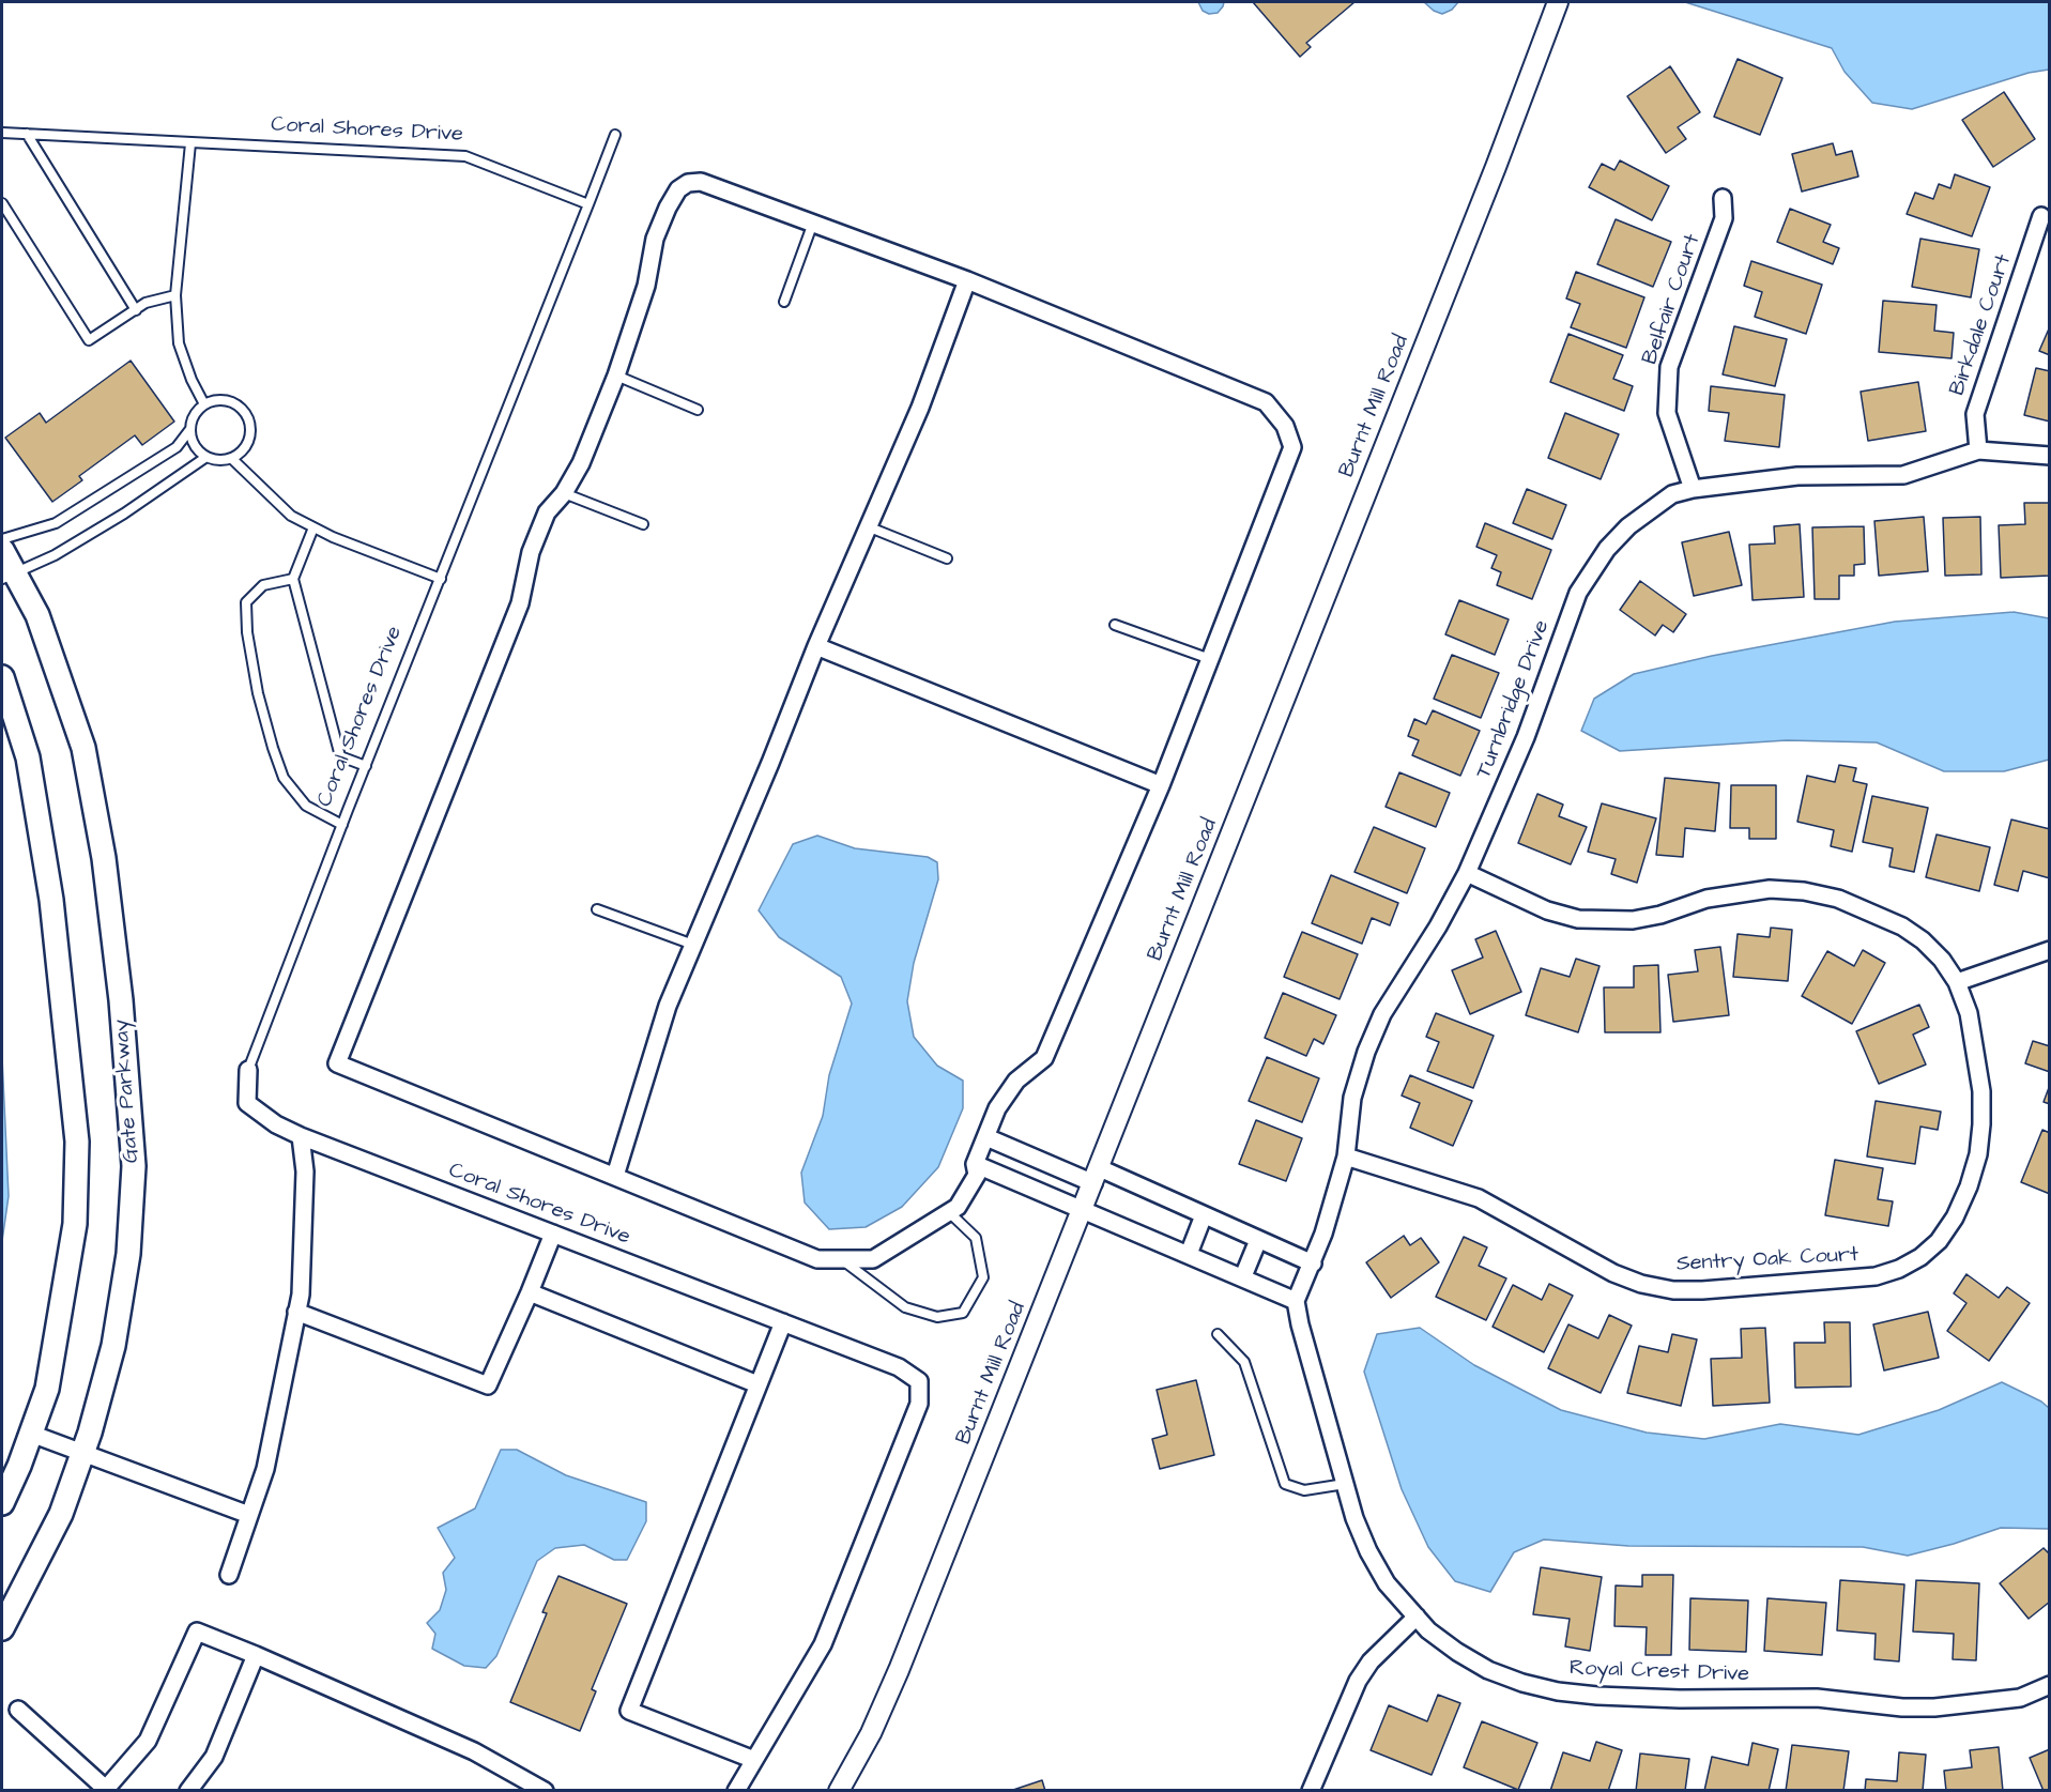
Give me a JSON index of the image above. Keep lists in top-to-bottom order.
{
  "streets": {
    "main road": ["Gate Parkway"],
    "street": [
      "Coral Shores Drive",
      "Belfair Court",
      "Birkdale Court",
      "Burnt Mill Road",
      "Turnbridge Drive",
      "Sentry Oak Court",
      "Royal Crest Drive"
    ]
  },
  "crossings": [
    ["Belfair Court", "Turnbridge Drive"],
    ["Birkdale Court", "Turnbridge Drive"],
    ["Turnbridge Drive", "Sentry Oak Court"],
    ["Turnbridge Drive", "Royal Crest Drive"]
  ]
}
